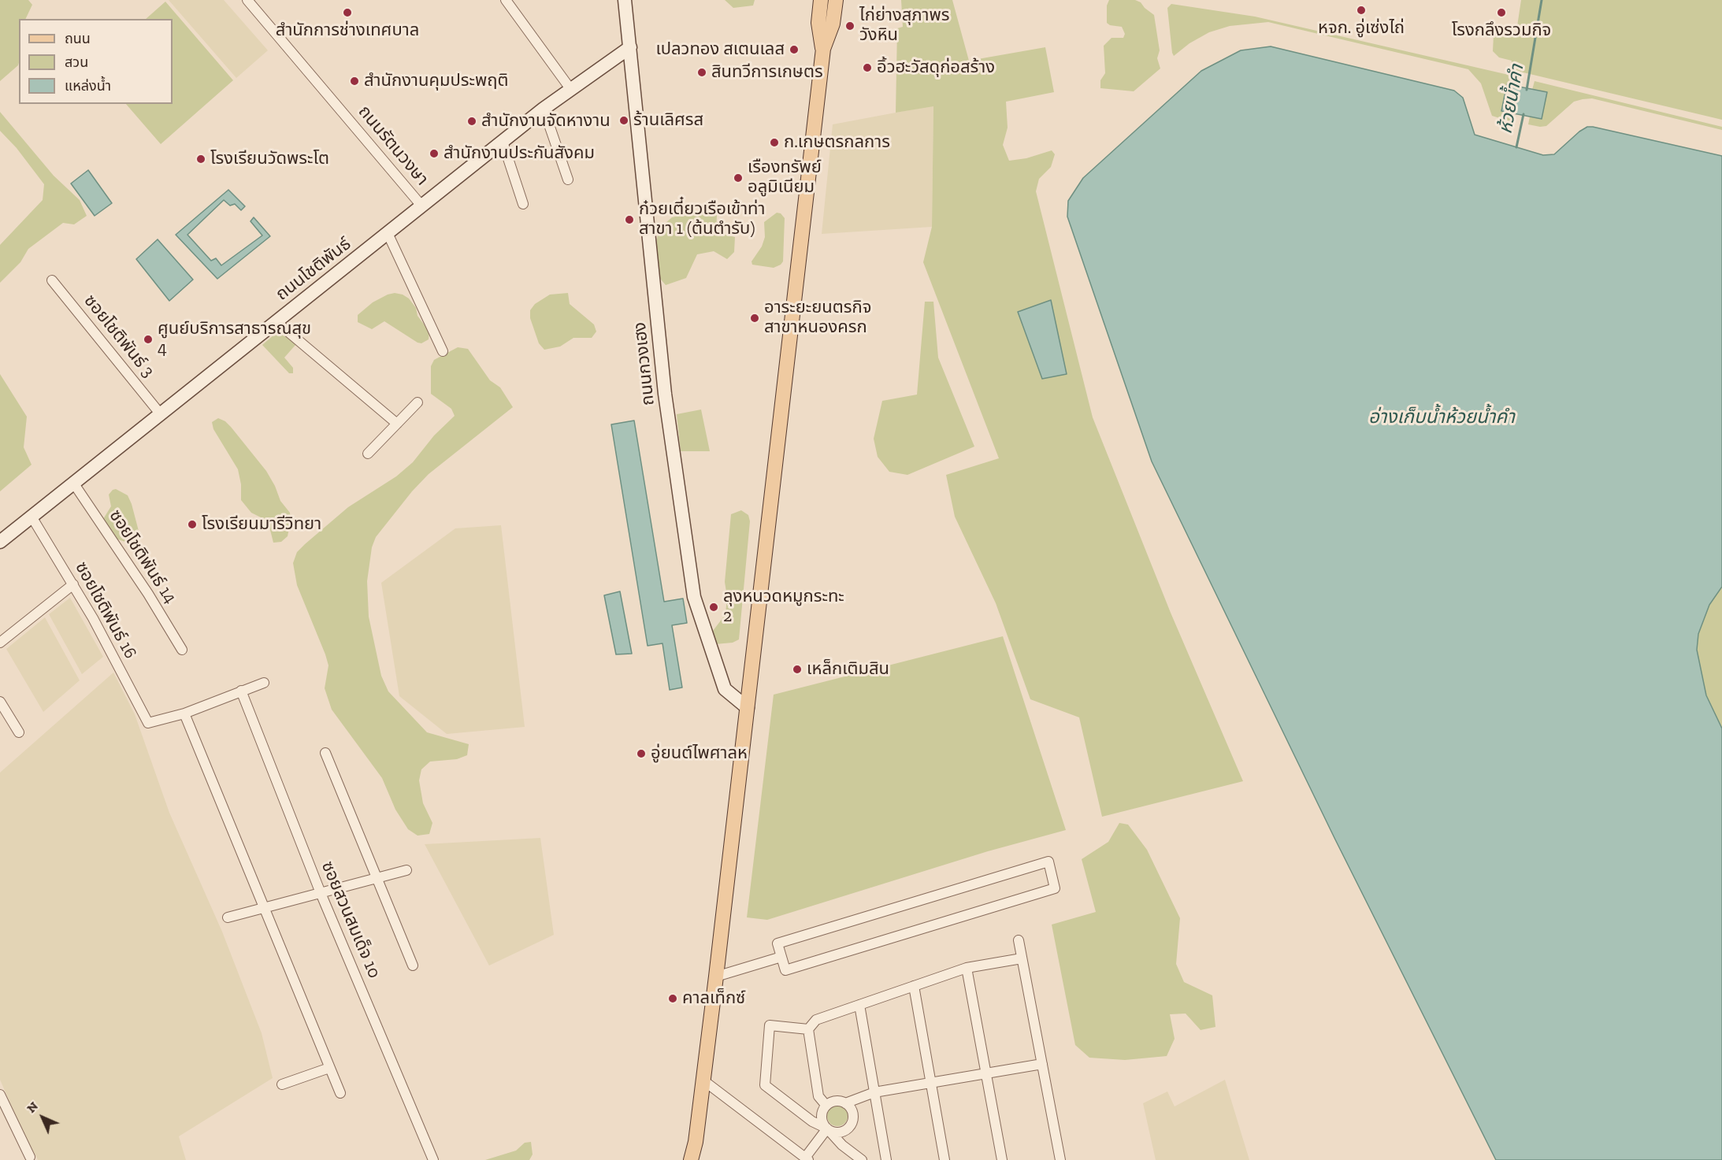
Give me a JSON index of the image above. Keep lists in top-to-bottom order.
{
  "streets": {
    "street": [
      "ถนนรัตนวงษา",
      "ถนนโชติพันธ์",
      "ซอยโชติพันธ์ 3",
      "ถนนกวงเฮง",
      "ซอยโชติพันธ์ 14",
      "ซอยโชติพันธ์ 16",
      "ซอยสวนสมเด็จ 10"
    ]
  },
  "crossings": [
    ["ถนนรัตนวงษา", "ถนนโชติพันธ์"],
    ["ถนนโชติพันธ์", "ซอยโชติพันธ์ 3"],
    ["ถนนโชติพันธ์", "ถนนกวงเฮง"],
    ["ถนนโชติพันธ์", "ซอยโชติพันธ์ 14"],
    ["ถนนโชติพันธ์", "ซอยโชติพันธ์ 16"]
  ],
  "water": ["ห้วยน้ำคำ", "อ่างเก็บน้ำห้วยน้ำคำ"],
  "places": [
    "หจก. อู่เซ่งไถ่",
    "สำนักการช่างเทศบาล",
    "โรงกลึงรวมกิจ",
    "ไก่ย่างสุภาพร วังหิน",
    "เปลวทอง สเตนเลส",
    "อิ้วฮะวัสดุก่อสร้าง",
    "สินทวีการเกษตร",
    "สำนักงานคุมประพฤติ",
    "ร้านเลิศรส",
    "สำนักงานจัดหางาน",
    "ก.เกษตรกลการ",
    "สำนักงานประกันสังคม",
    "โรงเรียนวัดพระโต",
    "เรืองทรัพย์ อลูมิเนียม",
    "ก๋วยเตี๋ยวเรือเข้าท่า สาขา 1 (ต้นตำรับ)",
    "อาระยะยนตรกิจ สาขาหนองครก",
    "ศูนย์บริการสาธารณสุข 4",
    "โรงเรียนมารีวิทยา",
    "ลุงหนวดหมูกระทะ 2",
    "เหล็กเติมสิน",
    "อู่ยนต์ไพศาลห",
    "คาลเท็กซ์"
  ],
  "legend": ["ถนน", "สวน", "แหล่งน้ำ"],
  "north": "top left"
}
